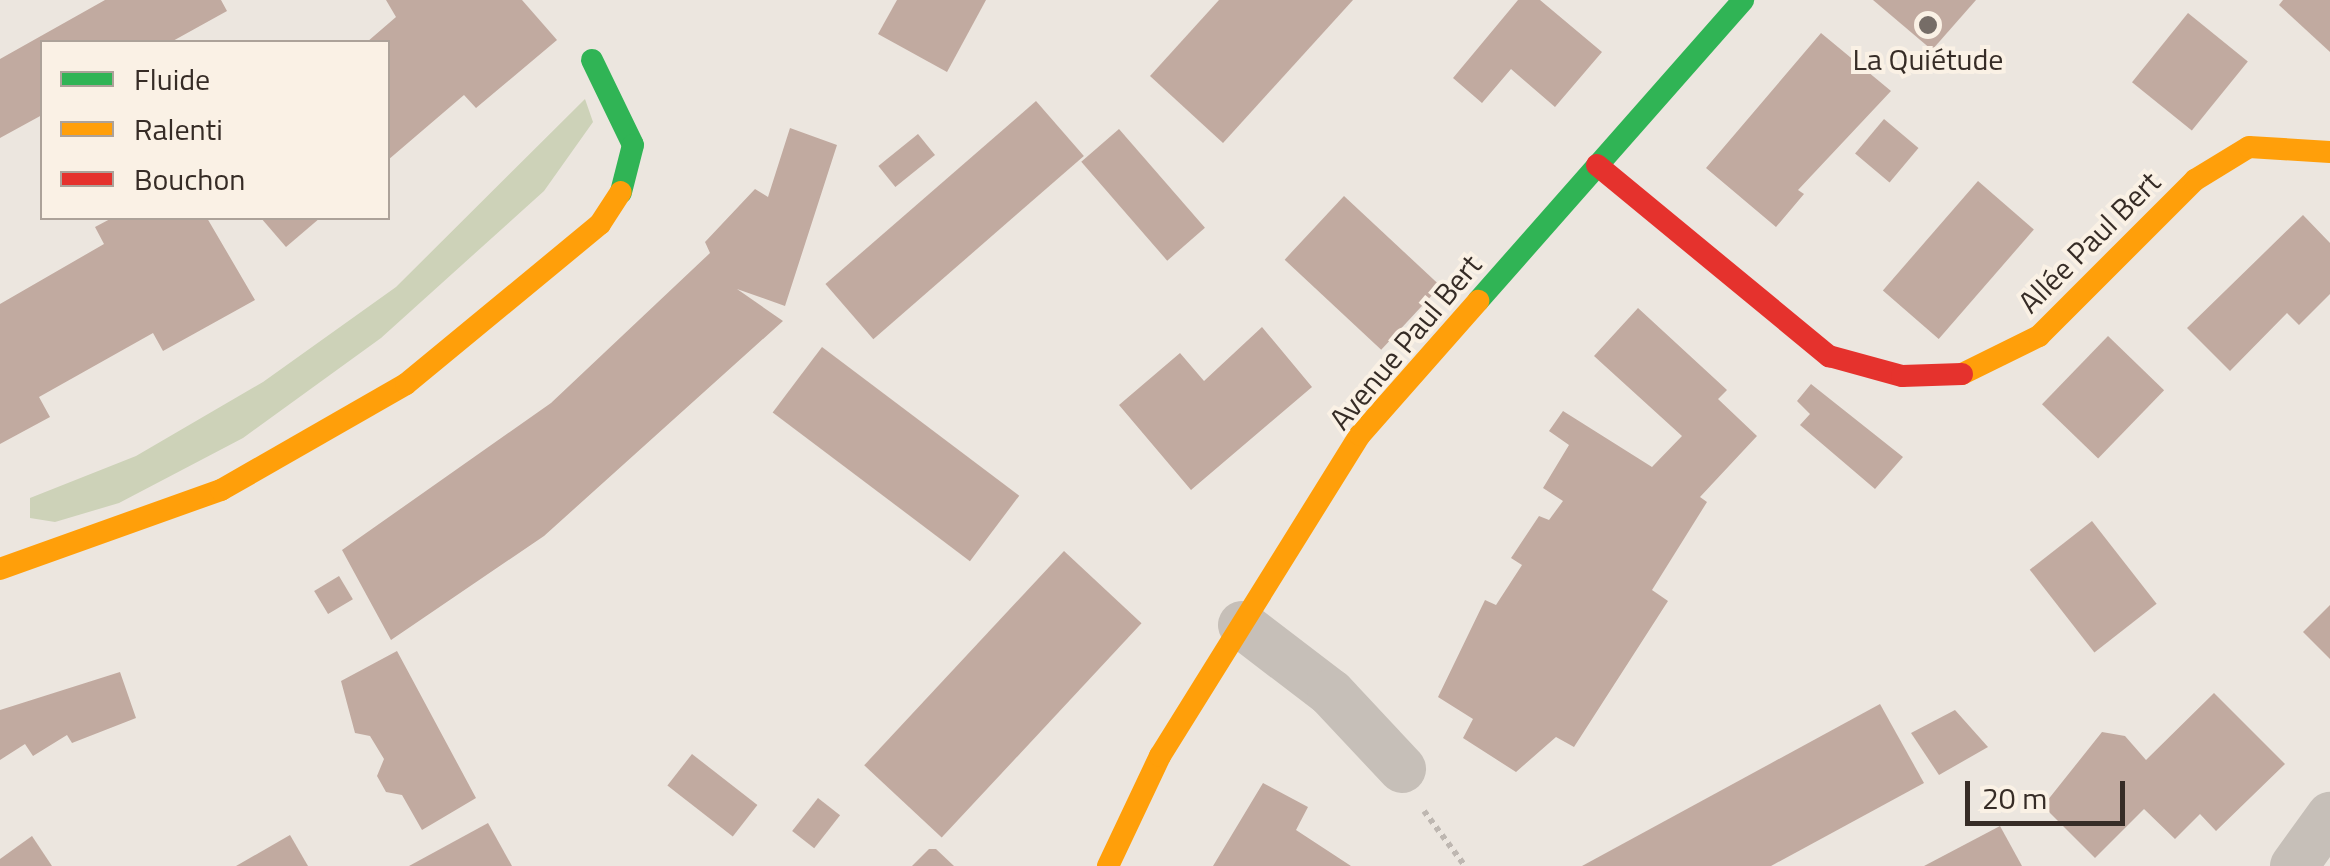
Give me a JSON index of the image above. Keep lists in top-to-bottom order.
{
  "streets": {
    "street": ["Allée Paul Bert", "Avenue Paul Bert"]
  },
  "crossings": [
    ["Allée Paul Bert", "Avenue Paul Bert"]
  ],
  "places": ["La Quiétude"],
  "legend": ["Fluide", "Ralenti", "Bouchon"],
  "scale_bar": "20 m"
}
